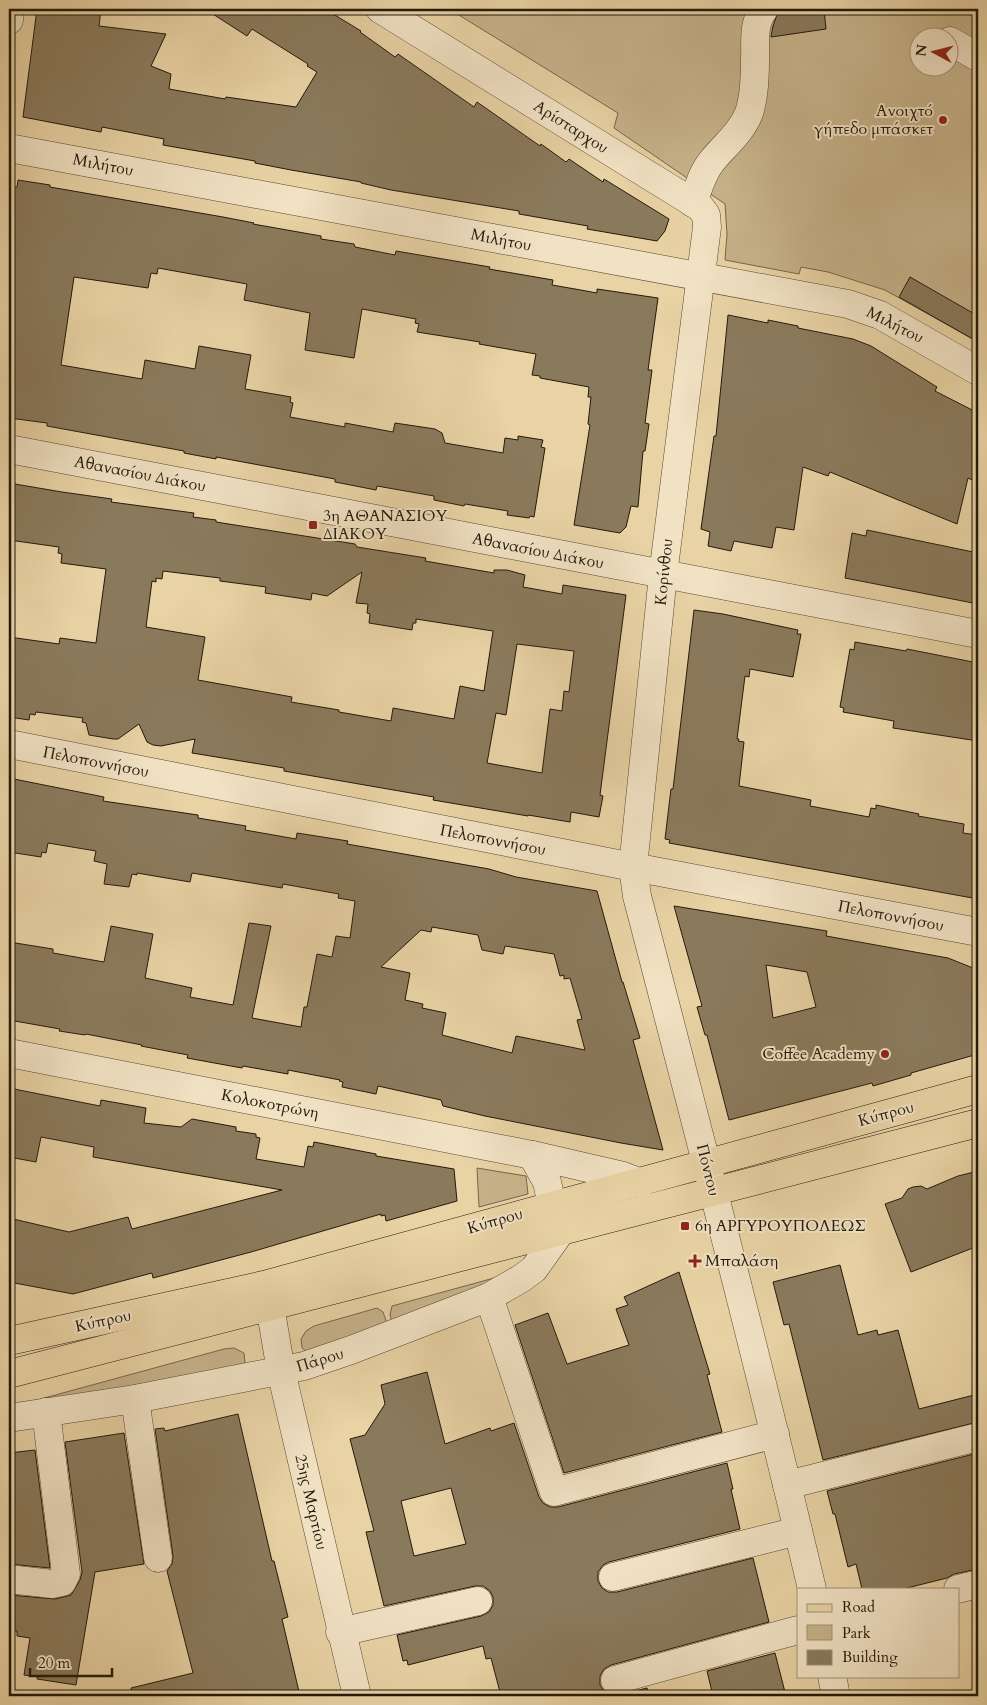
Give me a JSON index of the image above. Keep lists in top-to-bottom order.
{
  "streets": {
    "main road": ["Κύπρου"],
    "street": [
      "Αρίσταρχου",
      "Μιλήτου",
      "Αθανασίου Διάκου",
      "Κορίνθου",
      "Πελοποννήσου",
      "Κολοκοτρώνη",
      "Πόντου",
      "Πάρου",
      "25ης Μαρτίου"
    ]
  },
  "crossings": [
    ["Αρίσταρχου", "Μιλήτου"],
    ["Αρίσταρχου", "Κορίνθου"],
    ["Μιλήτου", "Κορίνθου"],
    ["Αθανασίου Διάκου", "Κορίνθου"],
    ["Κορίνθου", "Πελοποννήσου"],
    ["Κορίνθου", "Πόντου"],
    ["Πελοποννήσου", "Πόντου"],
    ["Κολοκοτρώνη", "Κύπρου"],
    ["Κύπρου", "Πόντου"],
    ["Κύπρου", "Πάρου"],
    ["Κύπρου", "25ης Μαρτίου"],
    ["Πάρου", "25ης Μαρτίου"]
  ],
  "places": {
    "other": ["Ανοιχτό γήπεδο μπάσκετ", "Coffee Academy"],
    "transit": ["3η ΑΘΑΝΑΣΙΟΥ ΔΙΑΚΟΥ", "6η ΑΡΓΥΡΟΥΠΟΛΕΩΣ"],
    "health": ["Μπαλάση"]
  },
  "legend": ["Road", "Park", "Building"],
  "scale_bar": "20 m",
  "north": "left"
}
